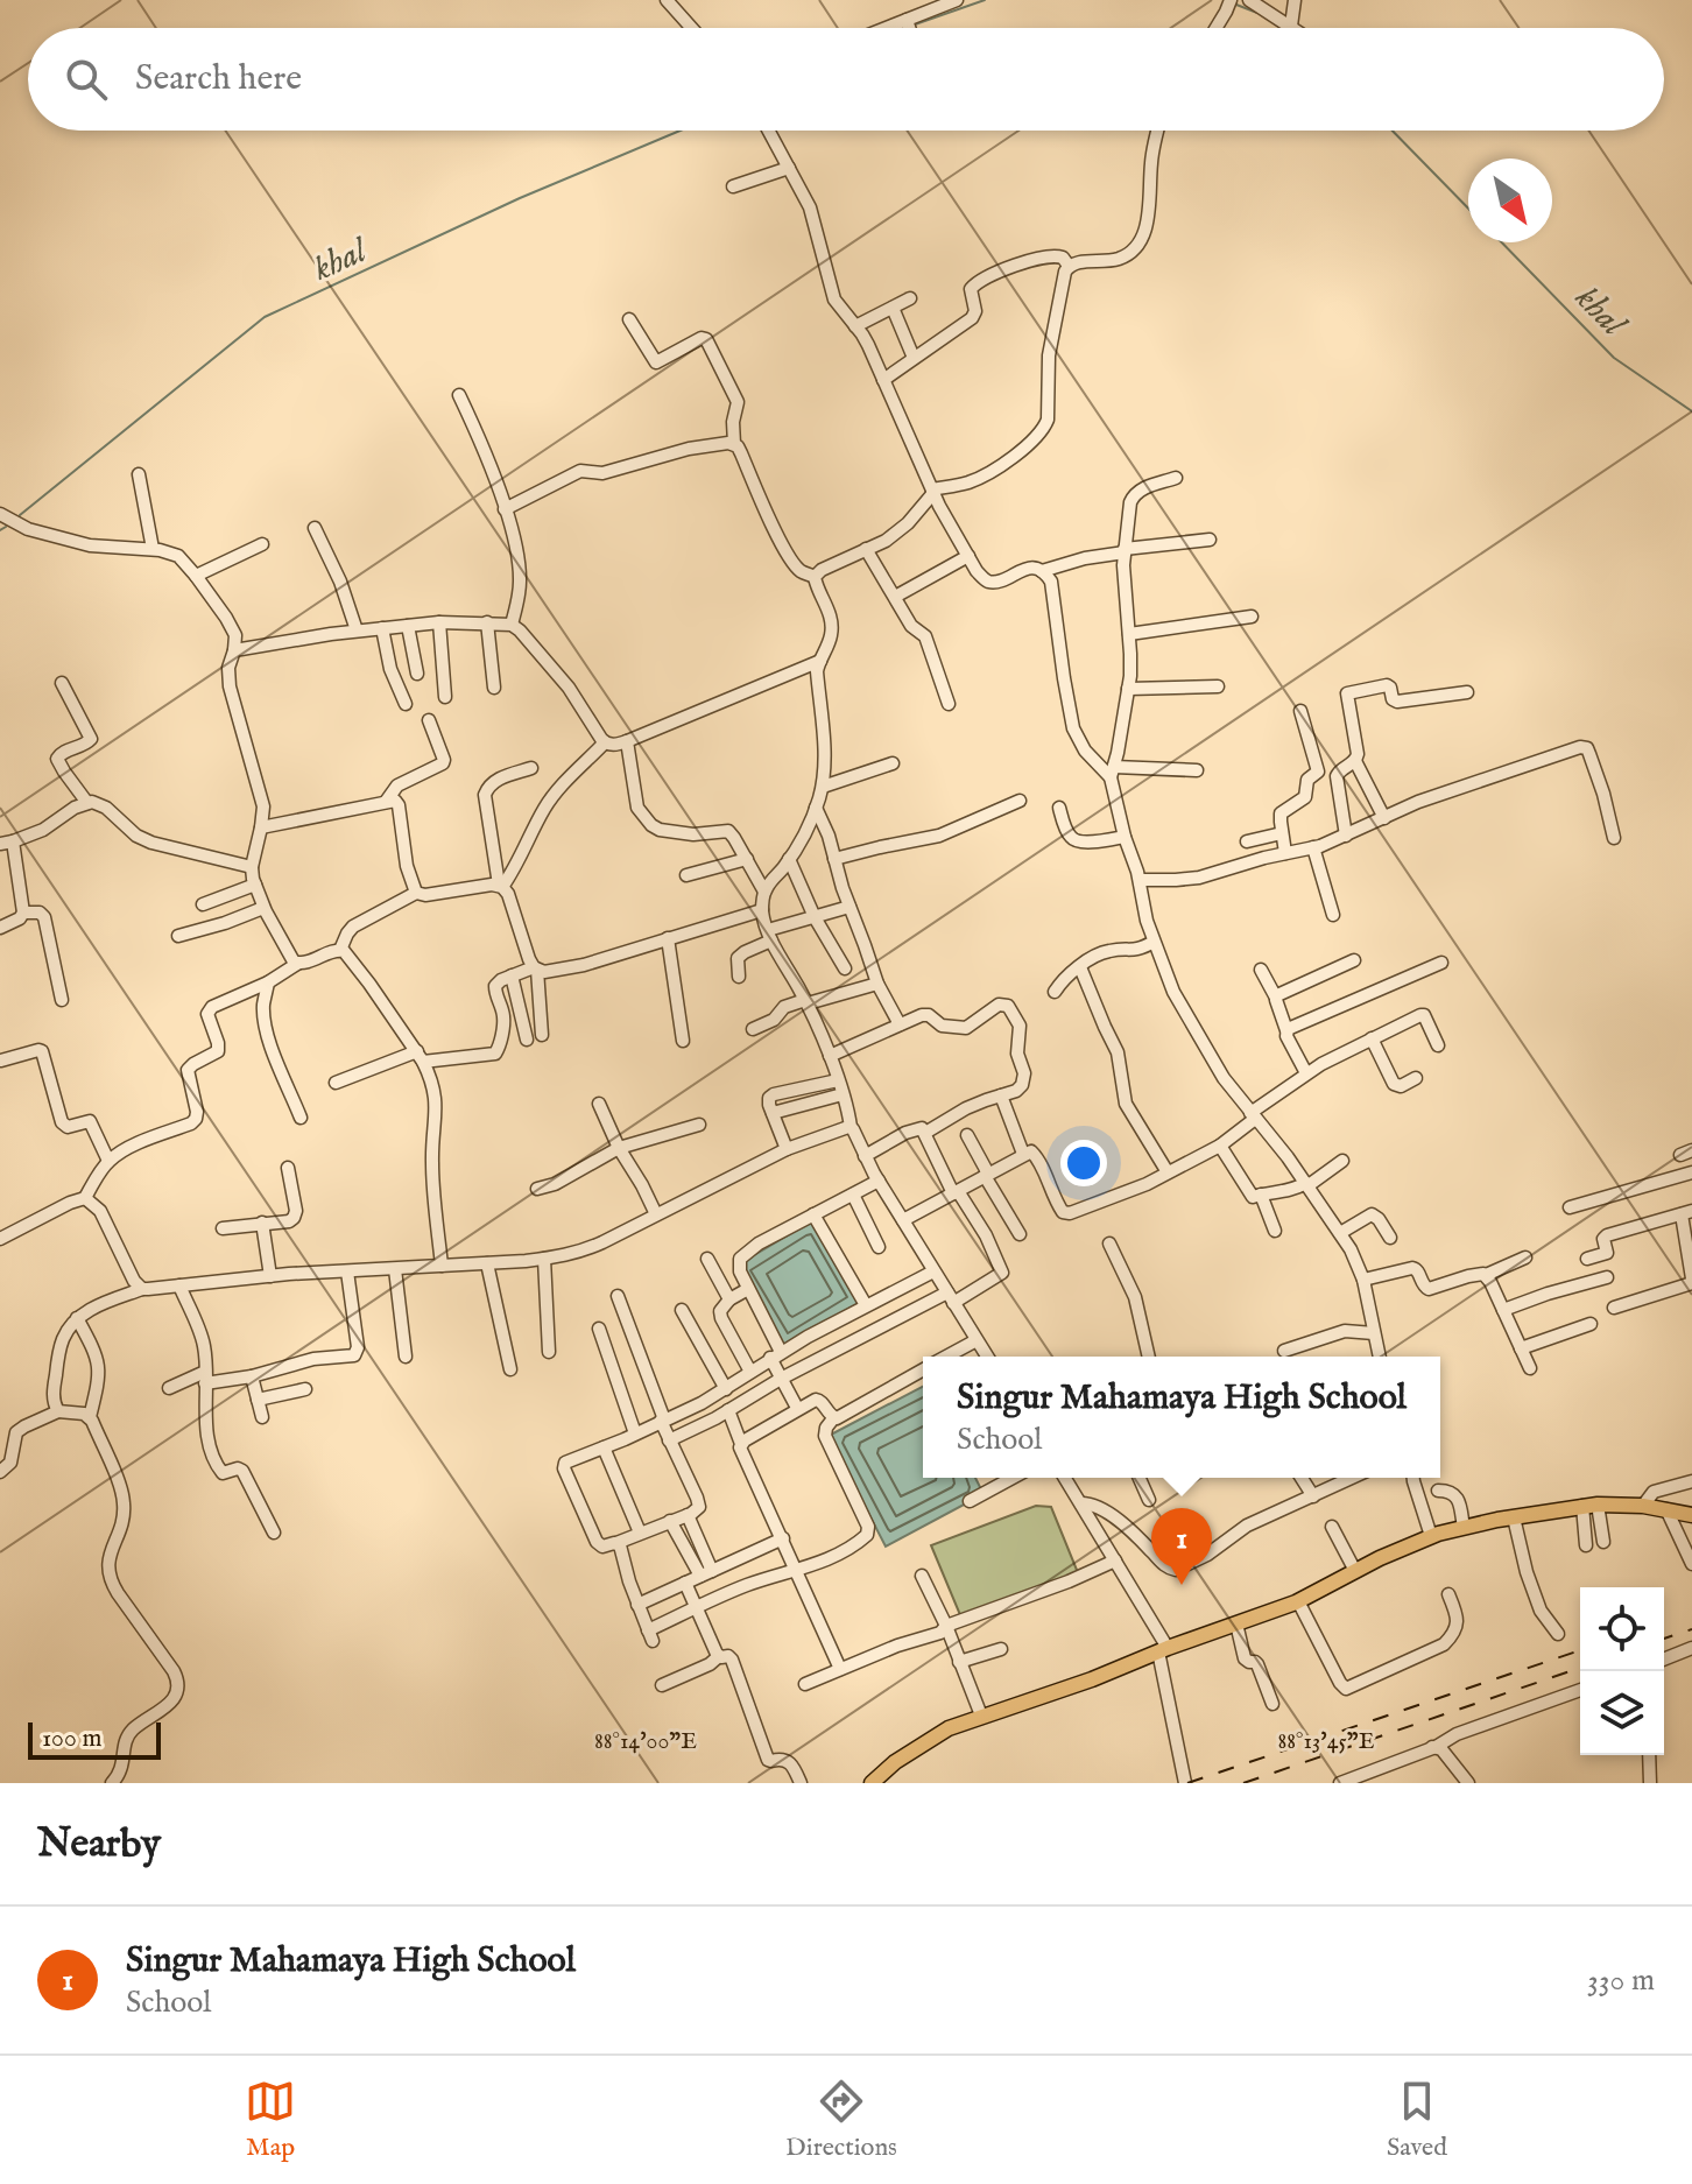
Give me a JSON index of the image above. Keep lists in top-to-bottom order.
{
  "water": ["khal"],
  "scale_bar": "100 m",
  "north": "bottom right",
  "page": {
    "search": "Search here",
    "popup": ["Singur Mahamaya High School", "School"],
    "pins": "1",
    "scale": "100 m",
    "heading": "Nearby",
    "list": [
      {
        "mark": "1",
        "name": "Singur Mahamaya High School",
        "note": "School",
        "value": "330 m"
      }
    ],
    "nav": ["Map", "Directions", "Saved"]
  },
  "coordinates": ["88°14'00\"E", "88°13'45\"E"]
}
